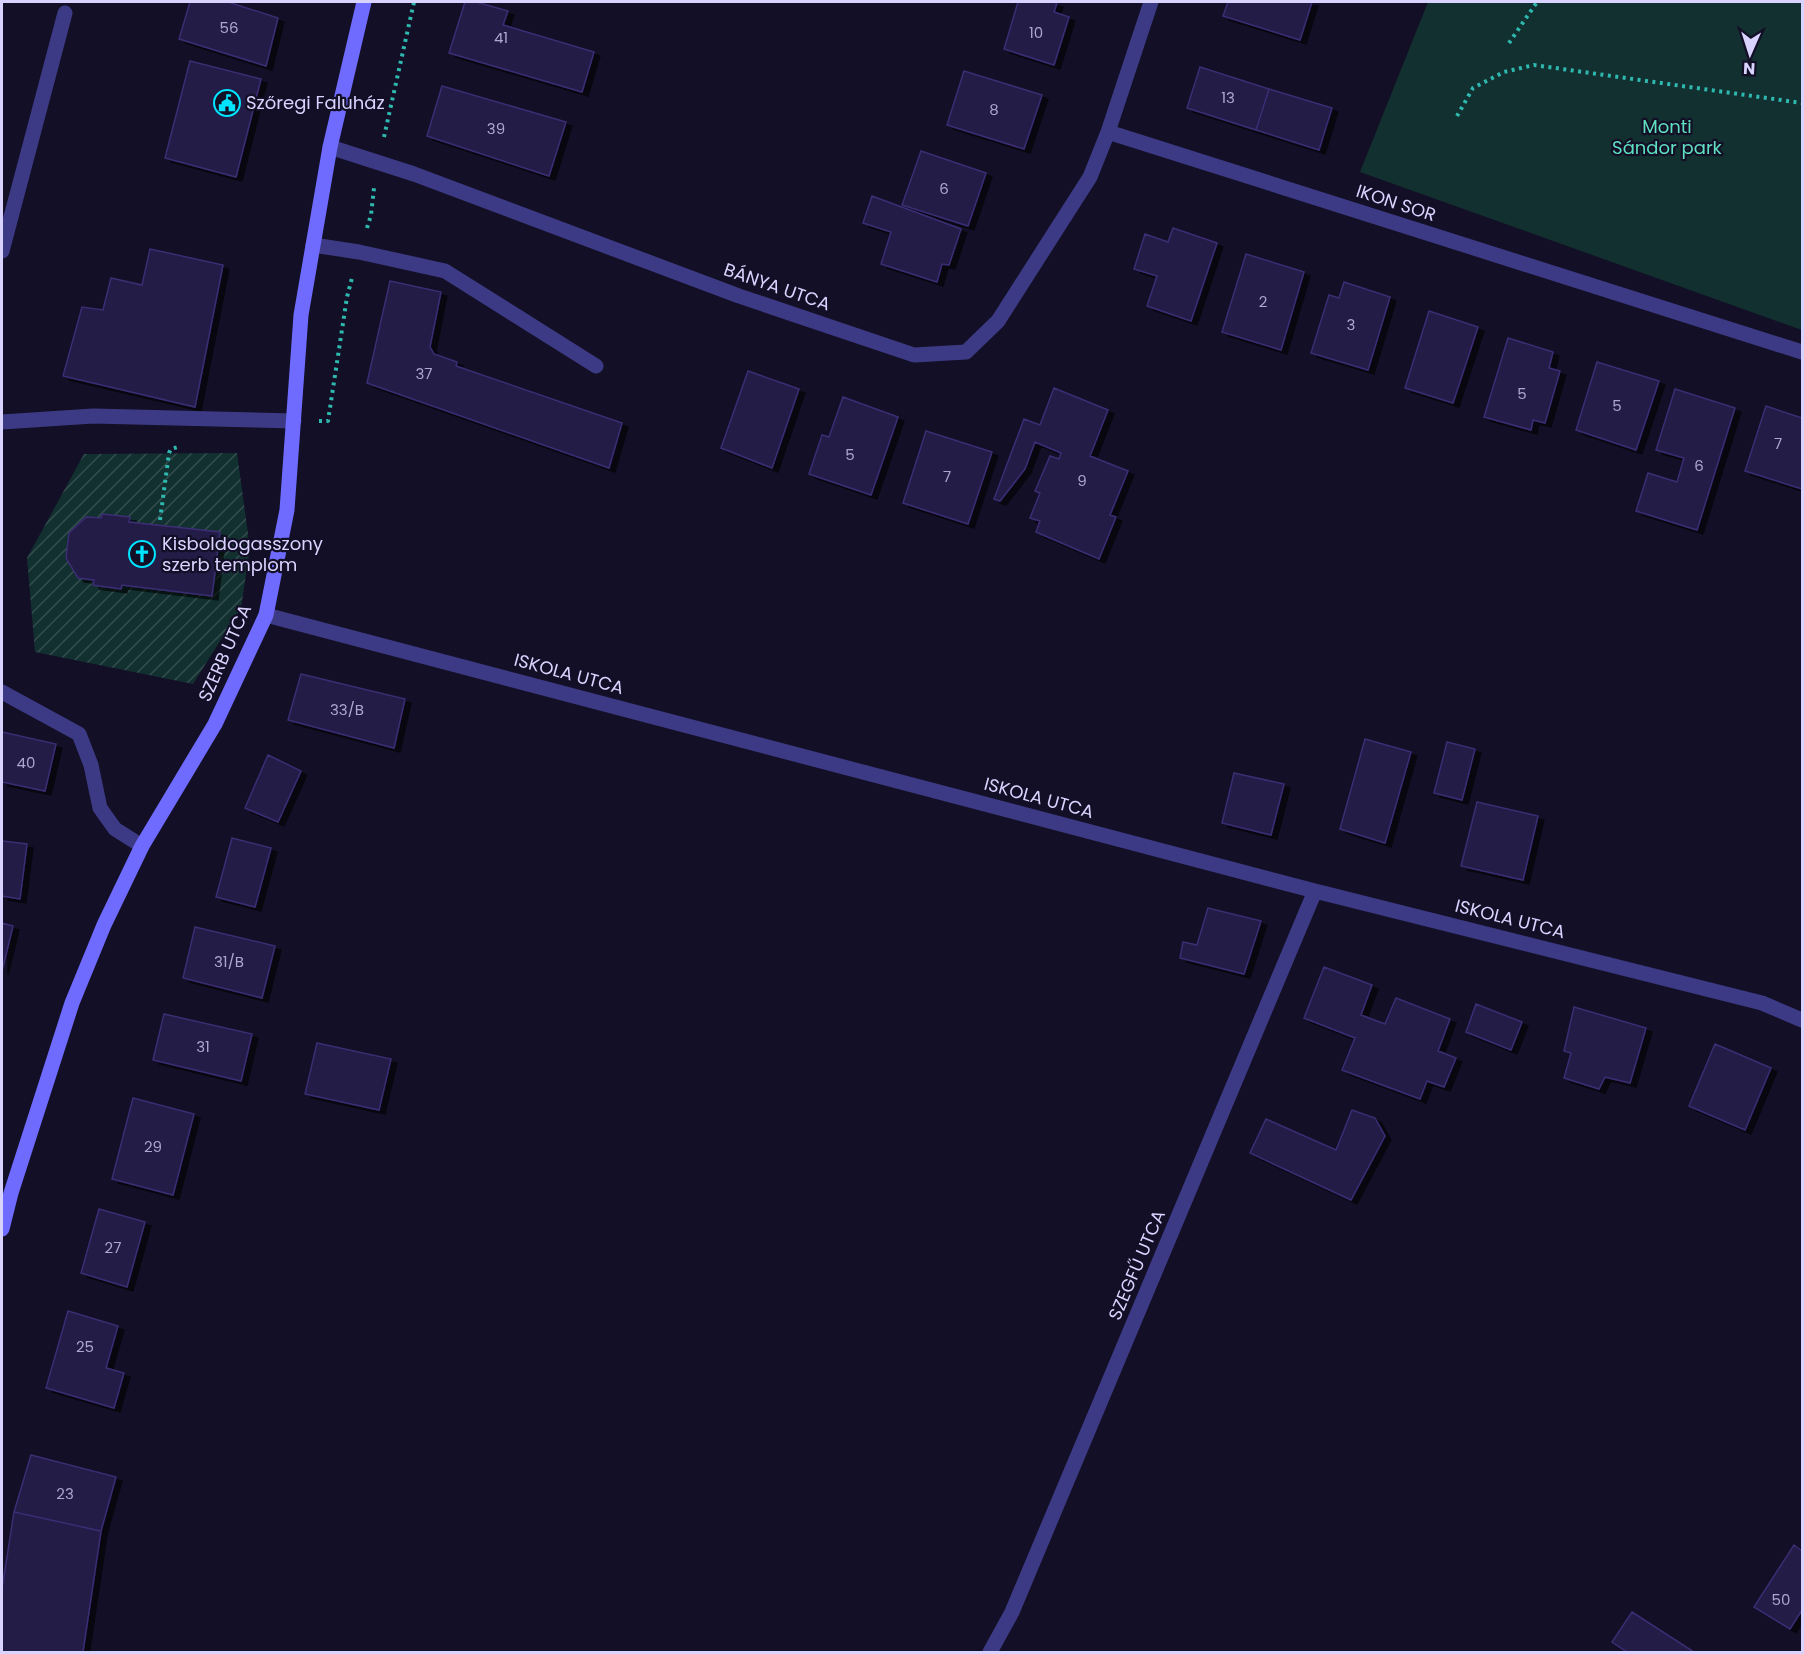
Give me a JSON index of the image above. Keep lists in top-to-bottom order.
{
  "streets": {
    "main road": ["SZERB UTCA"],
    "street": [
      "IKON SOR",
      "BÁNYA UTCA",
      "ISKOLA UTCA",
      "SZEGFŰ UTCA"
    ]
  },
  "crossings": [
    ["IKON SOR", "BÁNYA UTCA"],
    ["BÁNYA UTCA", "SZERB UTCA"],
    ["SZERB UTCA", "ISKOLA UTCA"],
    ["ISKOLA UTCA", "SZEGFŰ UTCA"]
  ],
  "parks": ["Monti Sándor park"],
  "places": {
    "public building": ["Szőregi Faluház"],
    "church": ["Kisboldogasszony szerb templom"]
  },
  "house_numbers": [
    "56",
    "10",
    "41",
    "13",
    "8",
    "39",
    "6",
    "2",
    "3",
    "37",
    "5",
    "5",
    "7",
    "5",
    "6",
    "7",
    "9",
    "33/B",
    "40",
    "31/B",
    "31",
    "29",
    "27",
    "25",
    "23",
    "50"
  ],
  "north": "bottom"
}
